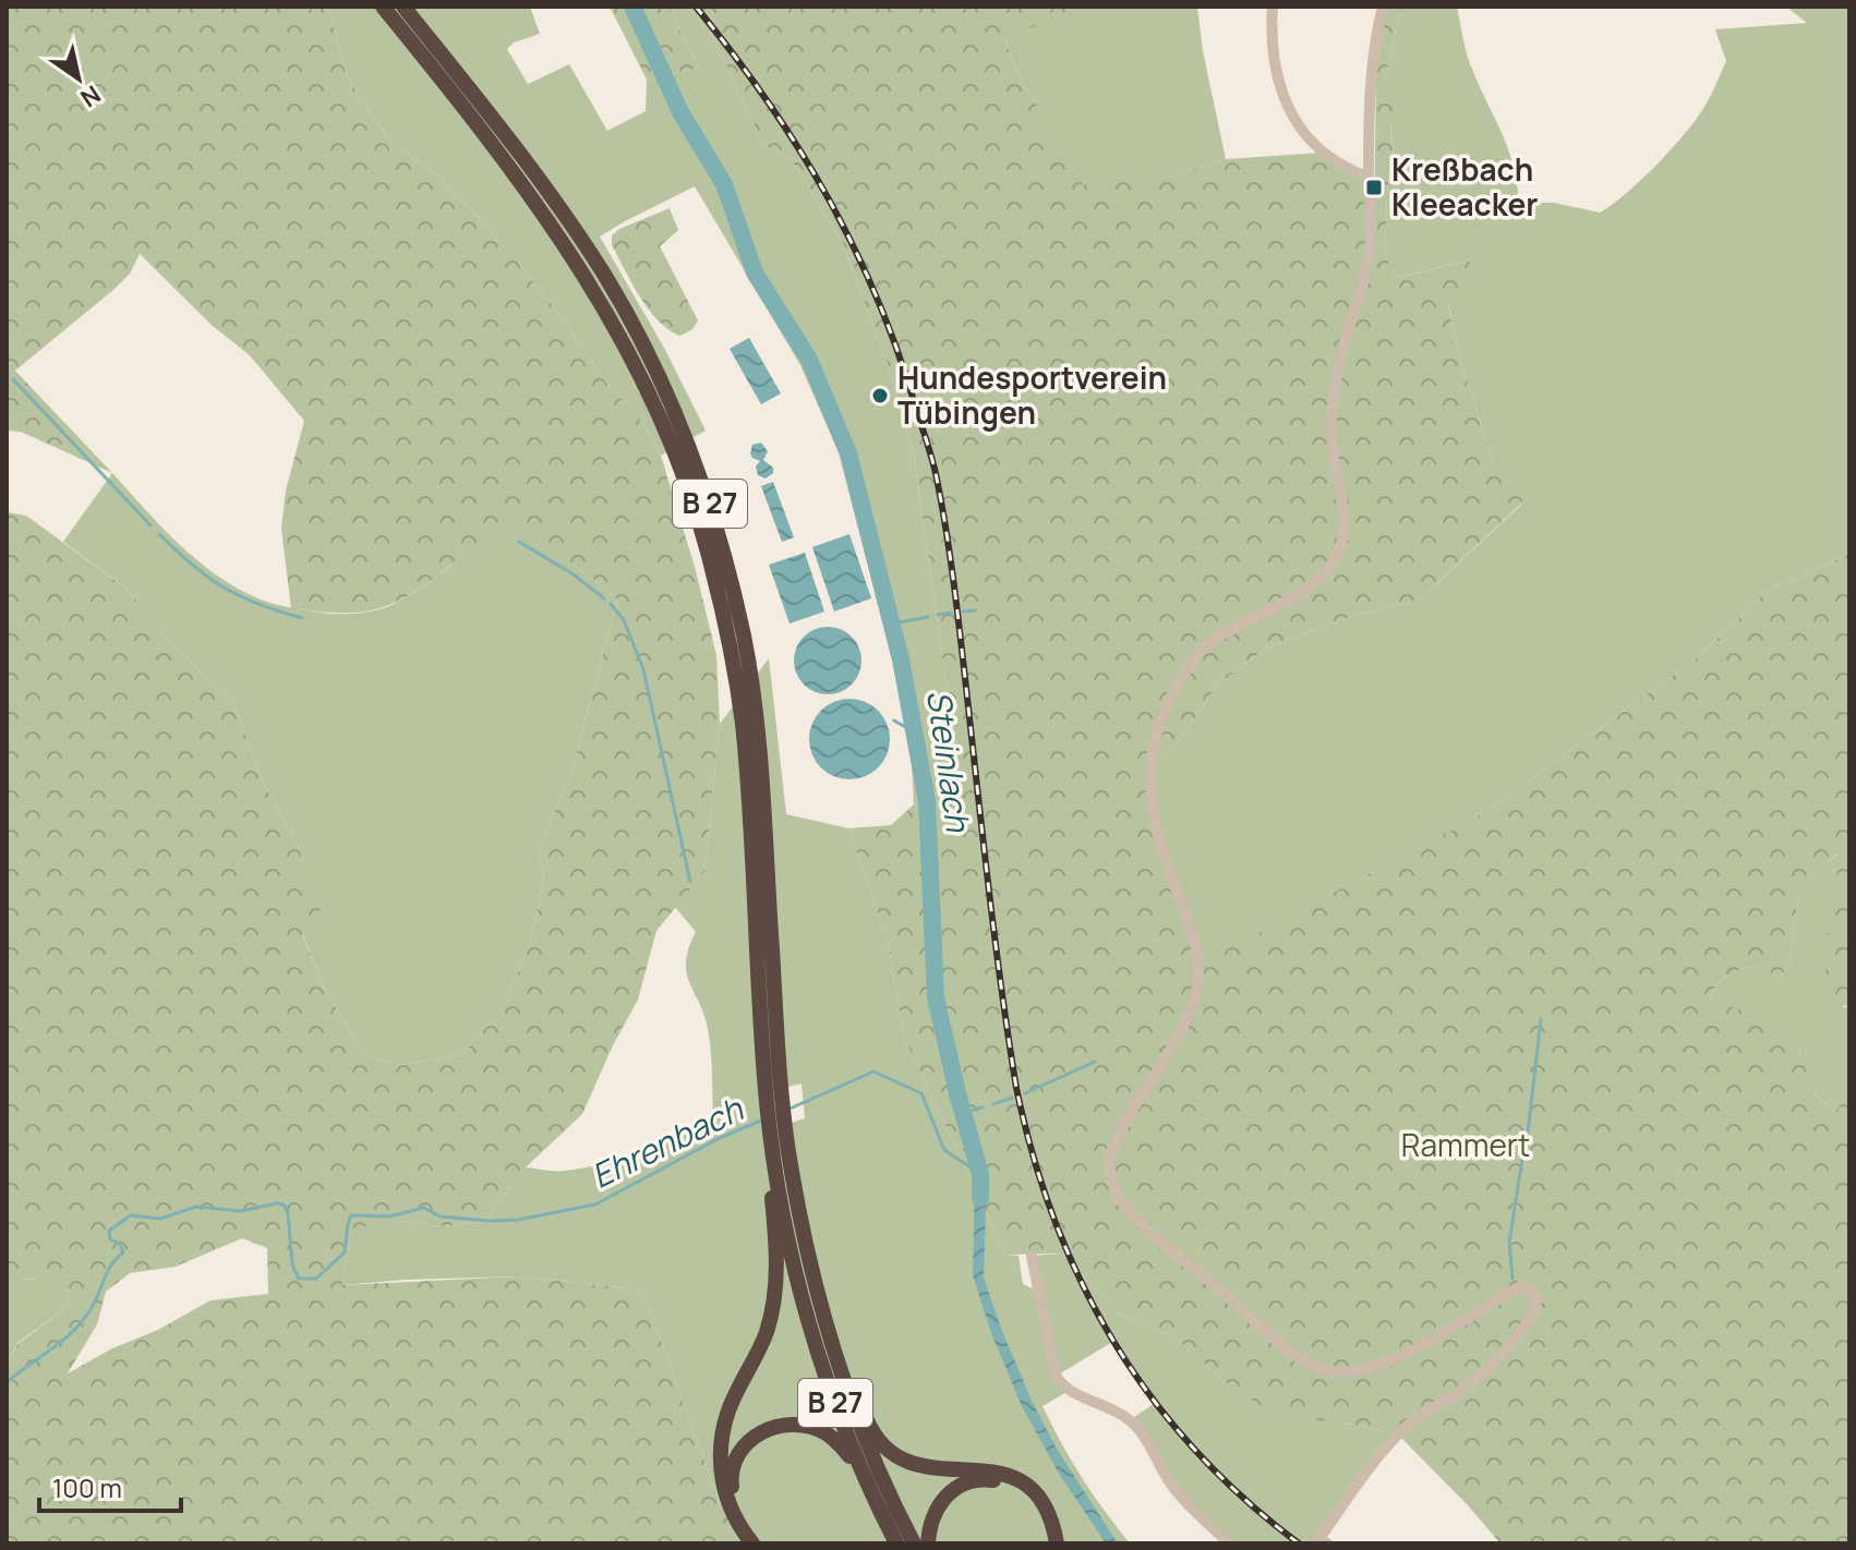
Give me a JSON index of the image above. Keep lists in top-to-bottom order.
{
  "streets": {
    "highway": ["B 27"]
  },
  "water": ["Steinlach", "Ehrenbach"],
  "parks": ["Rammert"],
  "places": {
    "transit": ["Kreßbach Kleeacker"],
    "other": ["Hundesportverein Tübingen"]
  },
  "scale_bar": "100 m",
  "north": "bottom right"
}
